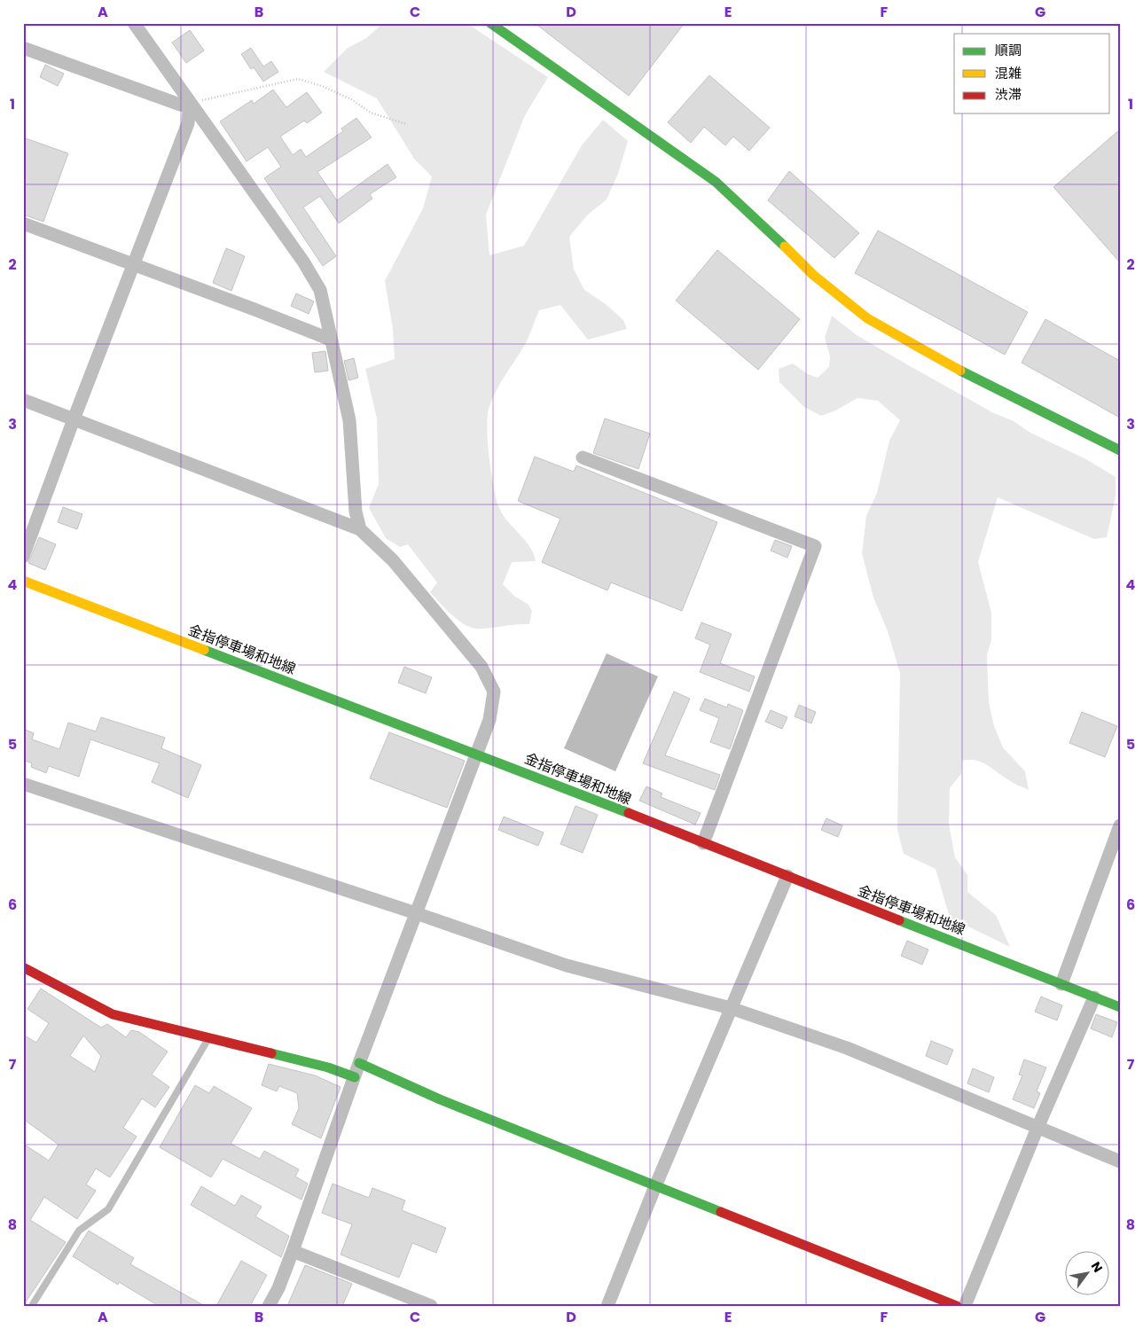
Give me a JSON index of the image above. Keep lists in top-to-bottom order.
{
  "streets": {
    "street": ["金指停車場和地線"]
  },
  "legend": ["順調", "混雑", "渋滞"],
  "north": "top right",
  "grid": {
    "columns": [
      "A",
      "B",
      "C",
      "D",
      "E",
      "F",
      "G"
    ],
    "rows": [
      "1",
      "2",
      "3",
      "4",
      "5",
      "6",
      "7",
      "8"
    ]
  }
}
